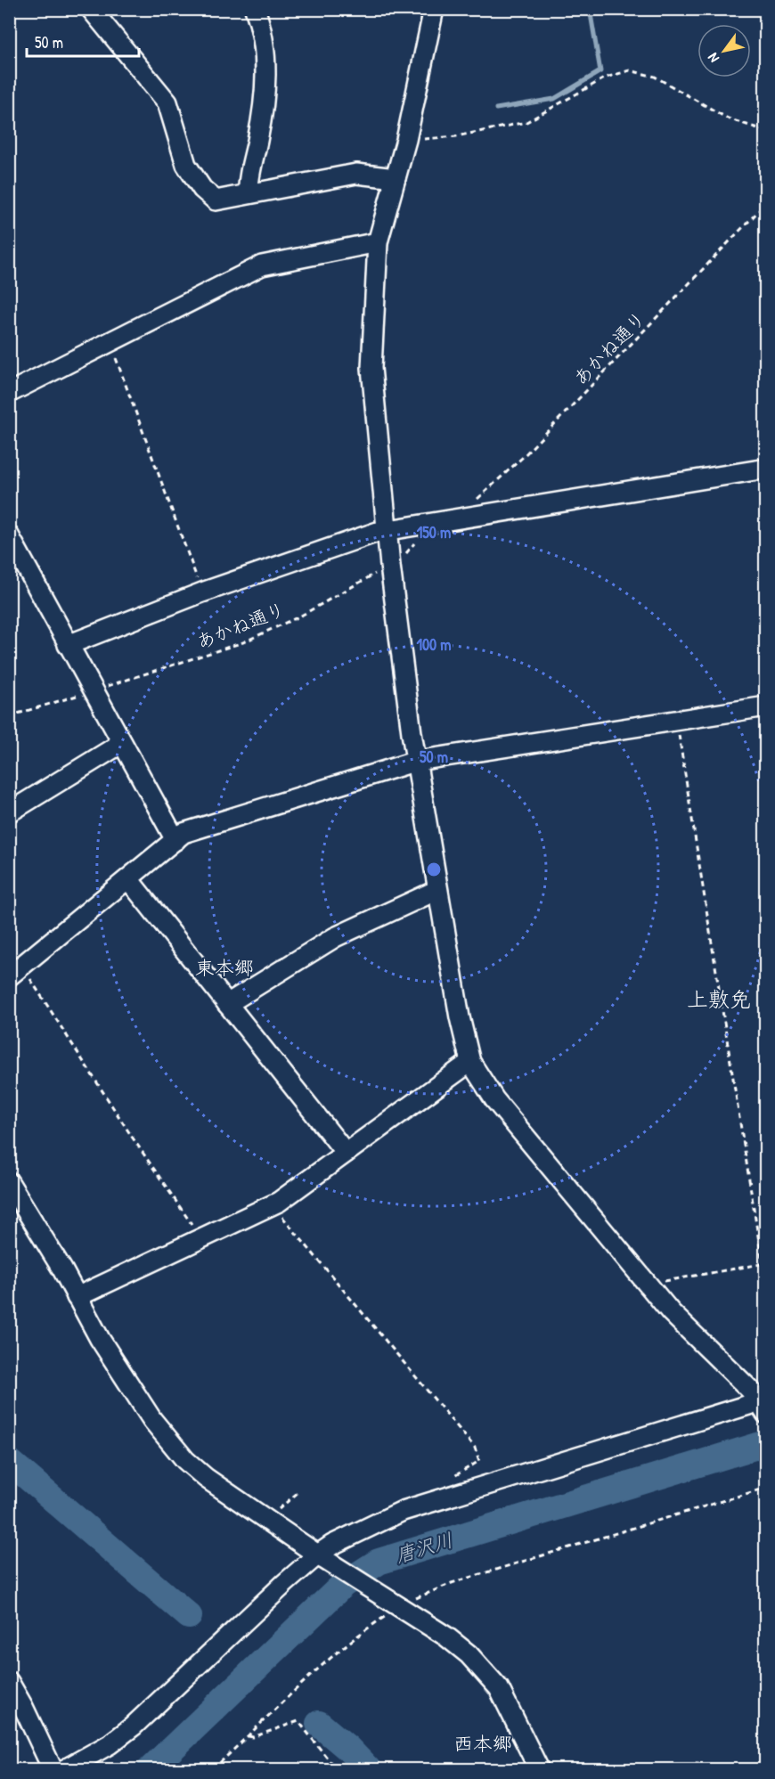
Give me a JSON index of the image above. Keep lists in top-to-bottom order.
{
  "streets": {
    "path": ["あかね通り"]
  },
  "districts": ["東本郷", "上敷免", "西本郷"],
  "water": ["唐沢川"],
  "scale_bar": "50 m",
  "north": "bottom left",
  "rings": ["150 m", "100 m", "50 m"]
}
